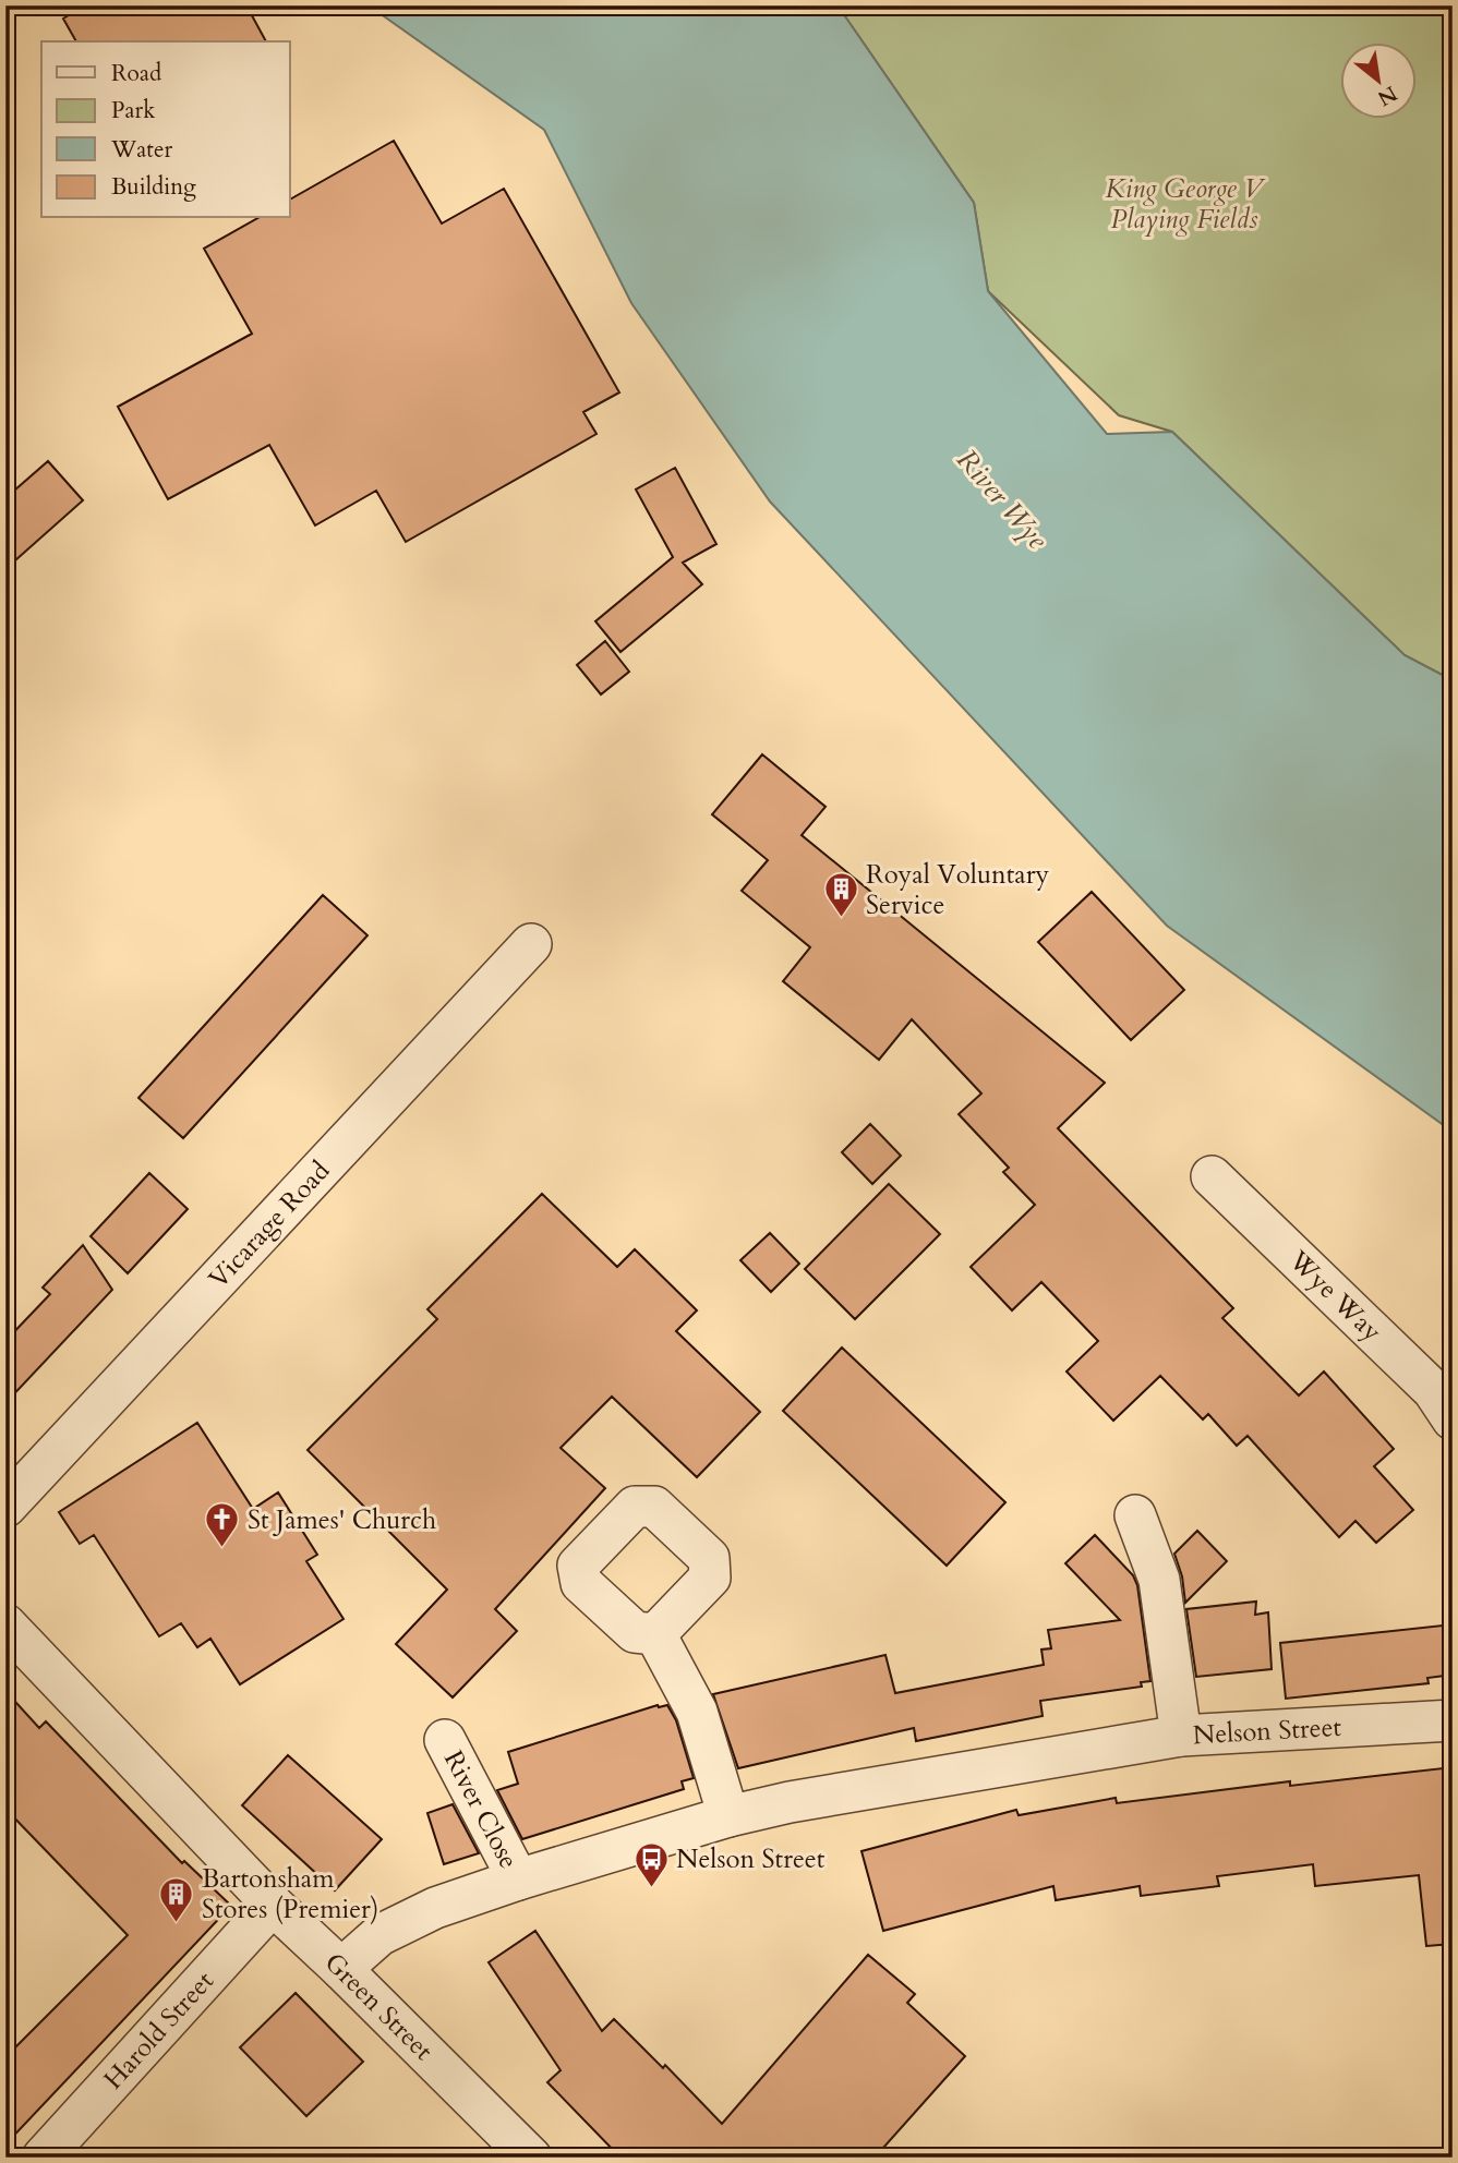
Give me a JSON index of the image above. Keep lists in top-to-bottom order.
{
  "streets": {
    "street": [
      "Vicarage Road",
      "Wye Way",
      "Nelson Street",
      "River Close",
      "Green Street",
      "Harold Street"
    ]
  },
  "crossings": [
    ["Nelson Street", "River Close"],
    ["Nelson Street", "Green Street"],
    ["Green Street", "Harold Street"]
  ],
  "water": ["River Wye"],
  "parks": ["King George V Playing Fields"],
  "places": {
    "building": ["Royal Voluntary Service", "Bartonsham Stores (Premier)"],
    "church": ["St James' Church"],
    "bus stop": ["Nelson Street"]
  },
  "legend": [
    "Road",
    "Park",
    "Water",
    "Building"
  ],
  "north": "bottom right"
}
